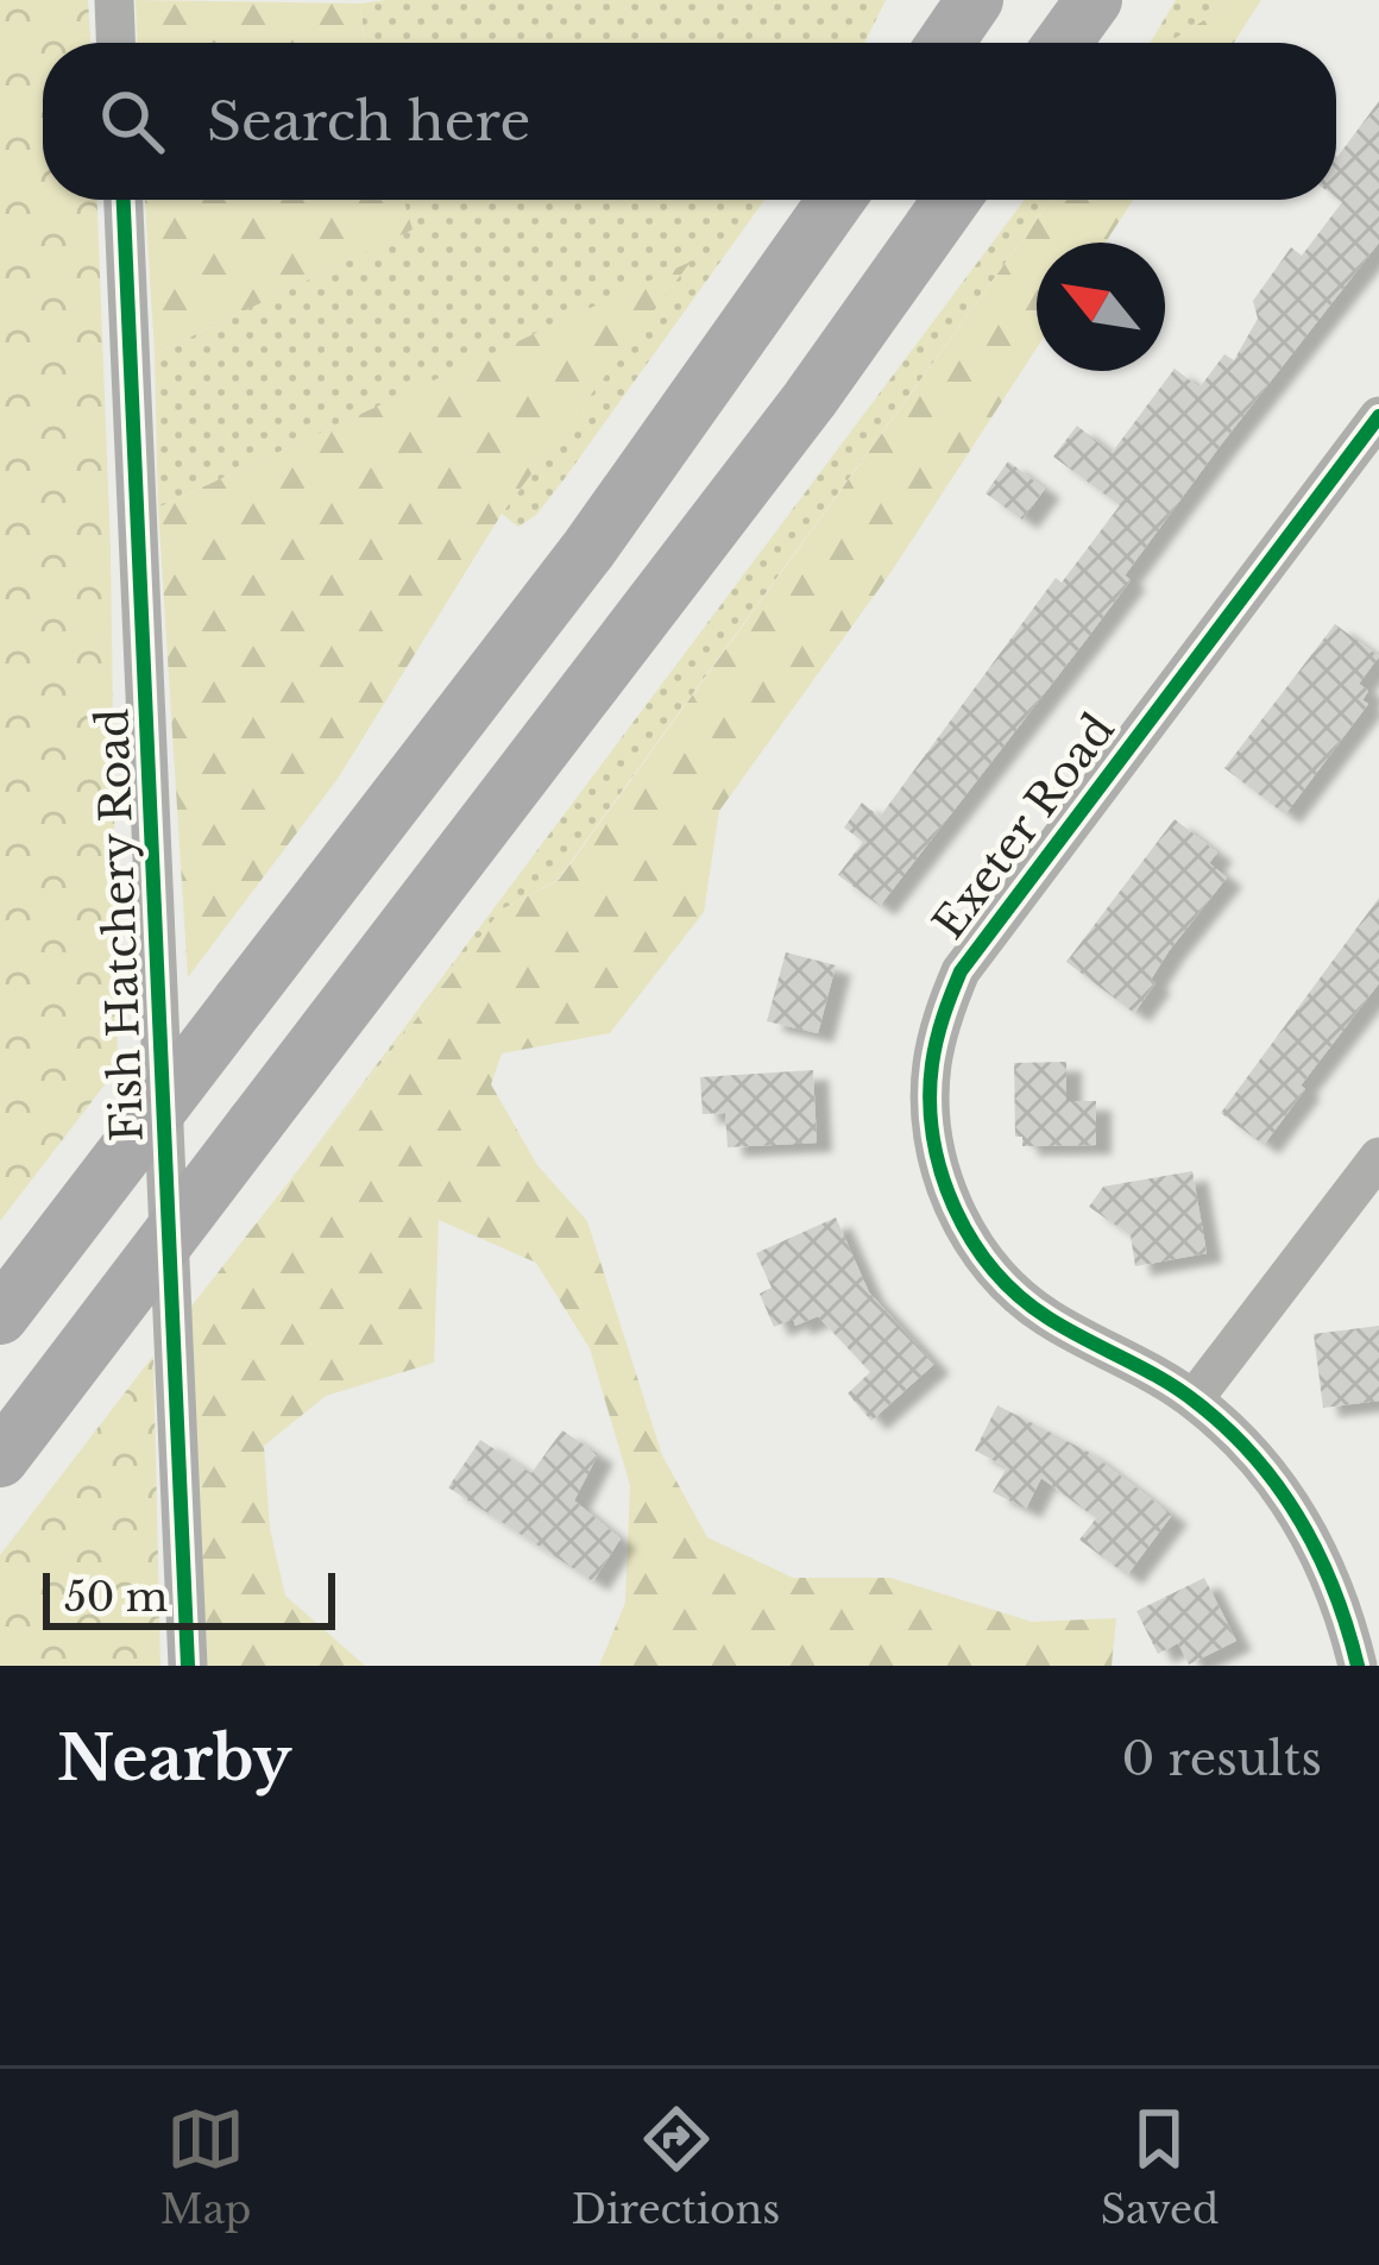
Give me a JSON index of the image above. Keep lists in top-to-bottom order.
{
  "streets": {
    "street": ["Exeter Road", "Fish Hatchery Road"]
  },
  "scale_bar": "50 m",
  "north": "top left",
  "page": {
    "search": "Search here",
    "scale": "50 m",
    "heading": ["Nearby", "0 results"],
    "nav": ["Map", "Directions", "Saved"]
  }
}
